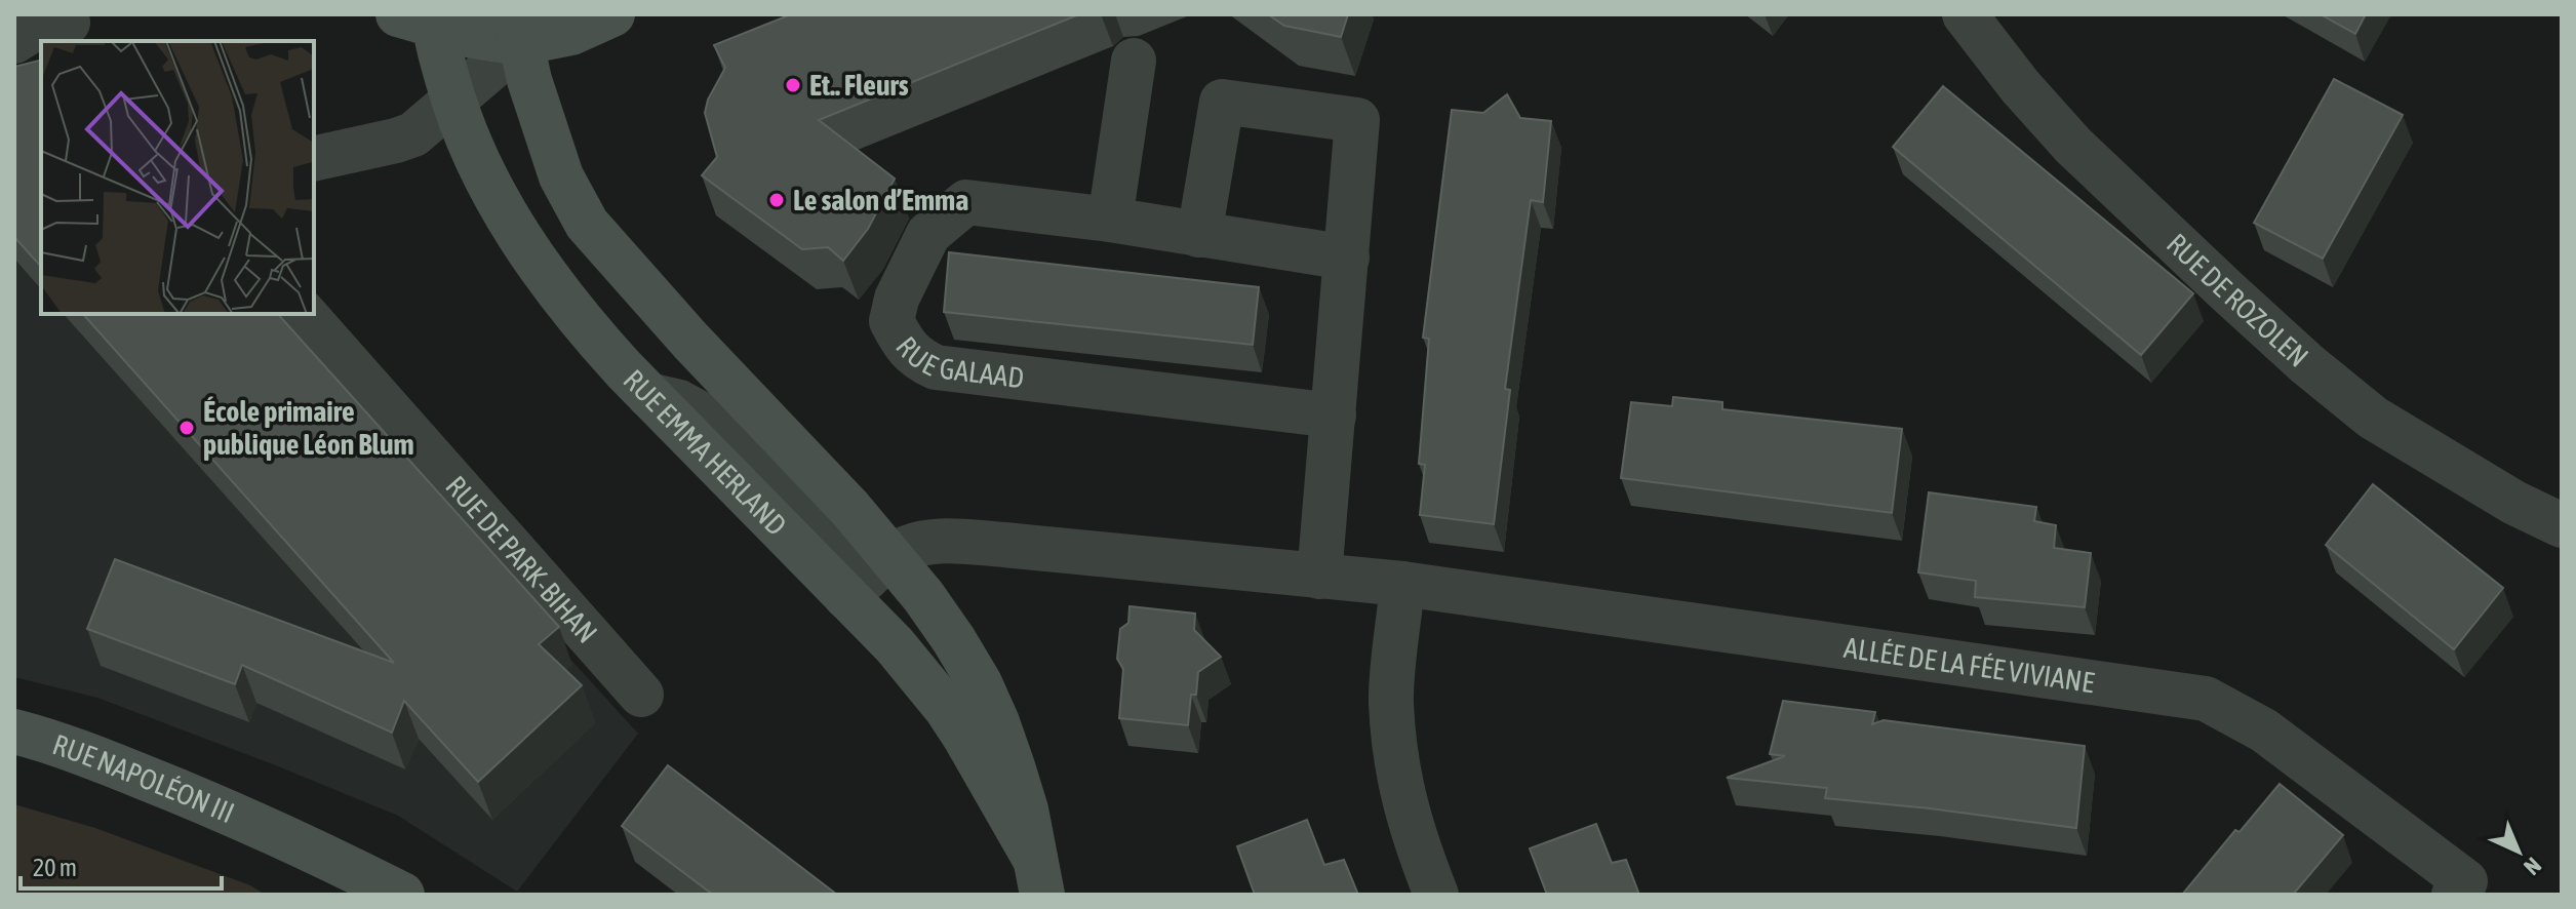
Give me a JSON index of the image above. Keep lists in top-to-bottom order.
{
  "streets": {
    "street": [
      "RUE DE ROZOLEN",
      "RUE GALAAD",
      "RUE EMMA HERLAND",
      "RUE DE PARK-BIHAN",
      "ALLÉE DE LA FÉE VIVIANE",
      "RUE NAPOLÉON III"
    ]
  },
  "places": ["Et.. Fleurs", "Le salon d’Emma", "École primaire publique Léon Blum"],
  "scale_bar": "20 m",
  "north": "bottom right"
}
